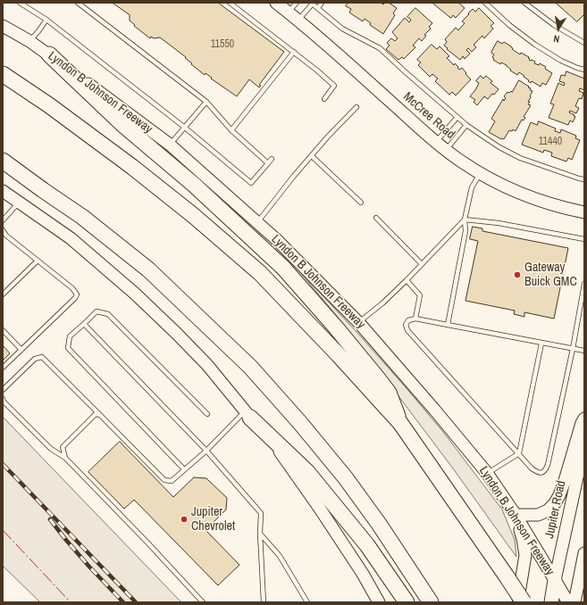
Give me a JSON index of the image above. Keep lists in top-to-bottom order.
{
  "streets": {
    "main road": ["Lyndon B Johnson Freeway", "McCree Road", "Jupiter Road"]
  },
  "crossings": [
    ["Lyndon B Johnson Freeway", "Jupiter Road"]
  ],
  "places": ["Gateway Buick GMC", "Jupiter Chevrolet"],
  "house_numbers": ["11550", "11440"],
  "north": "bottom"
}
